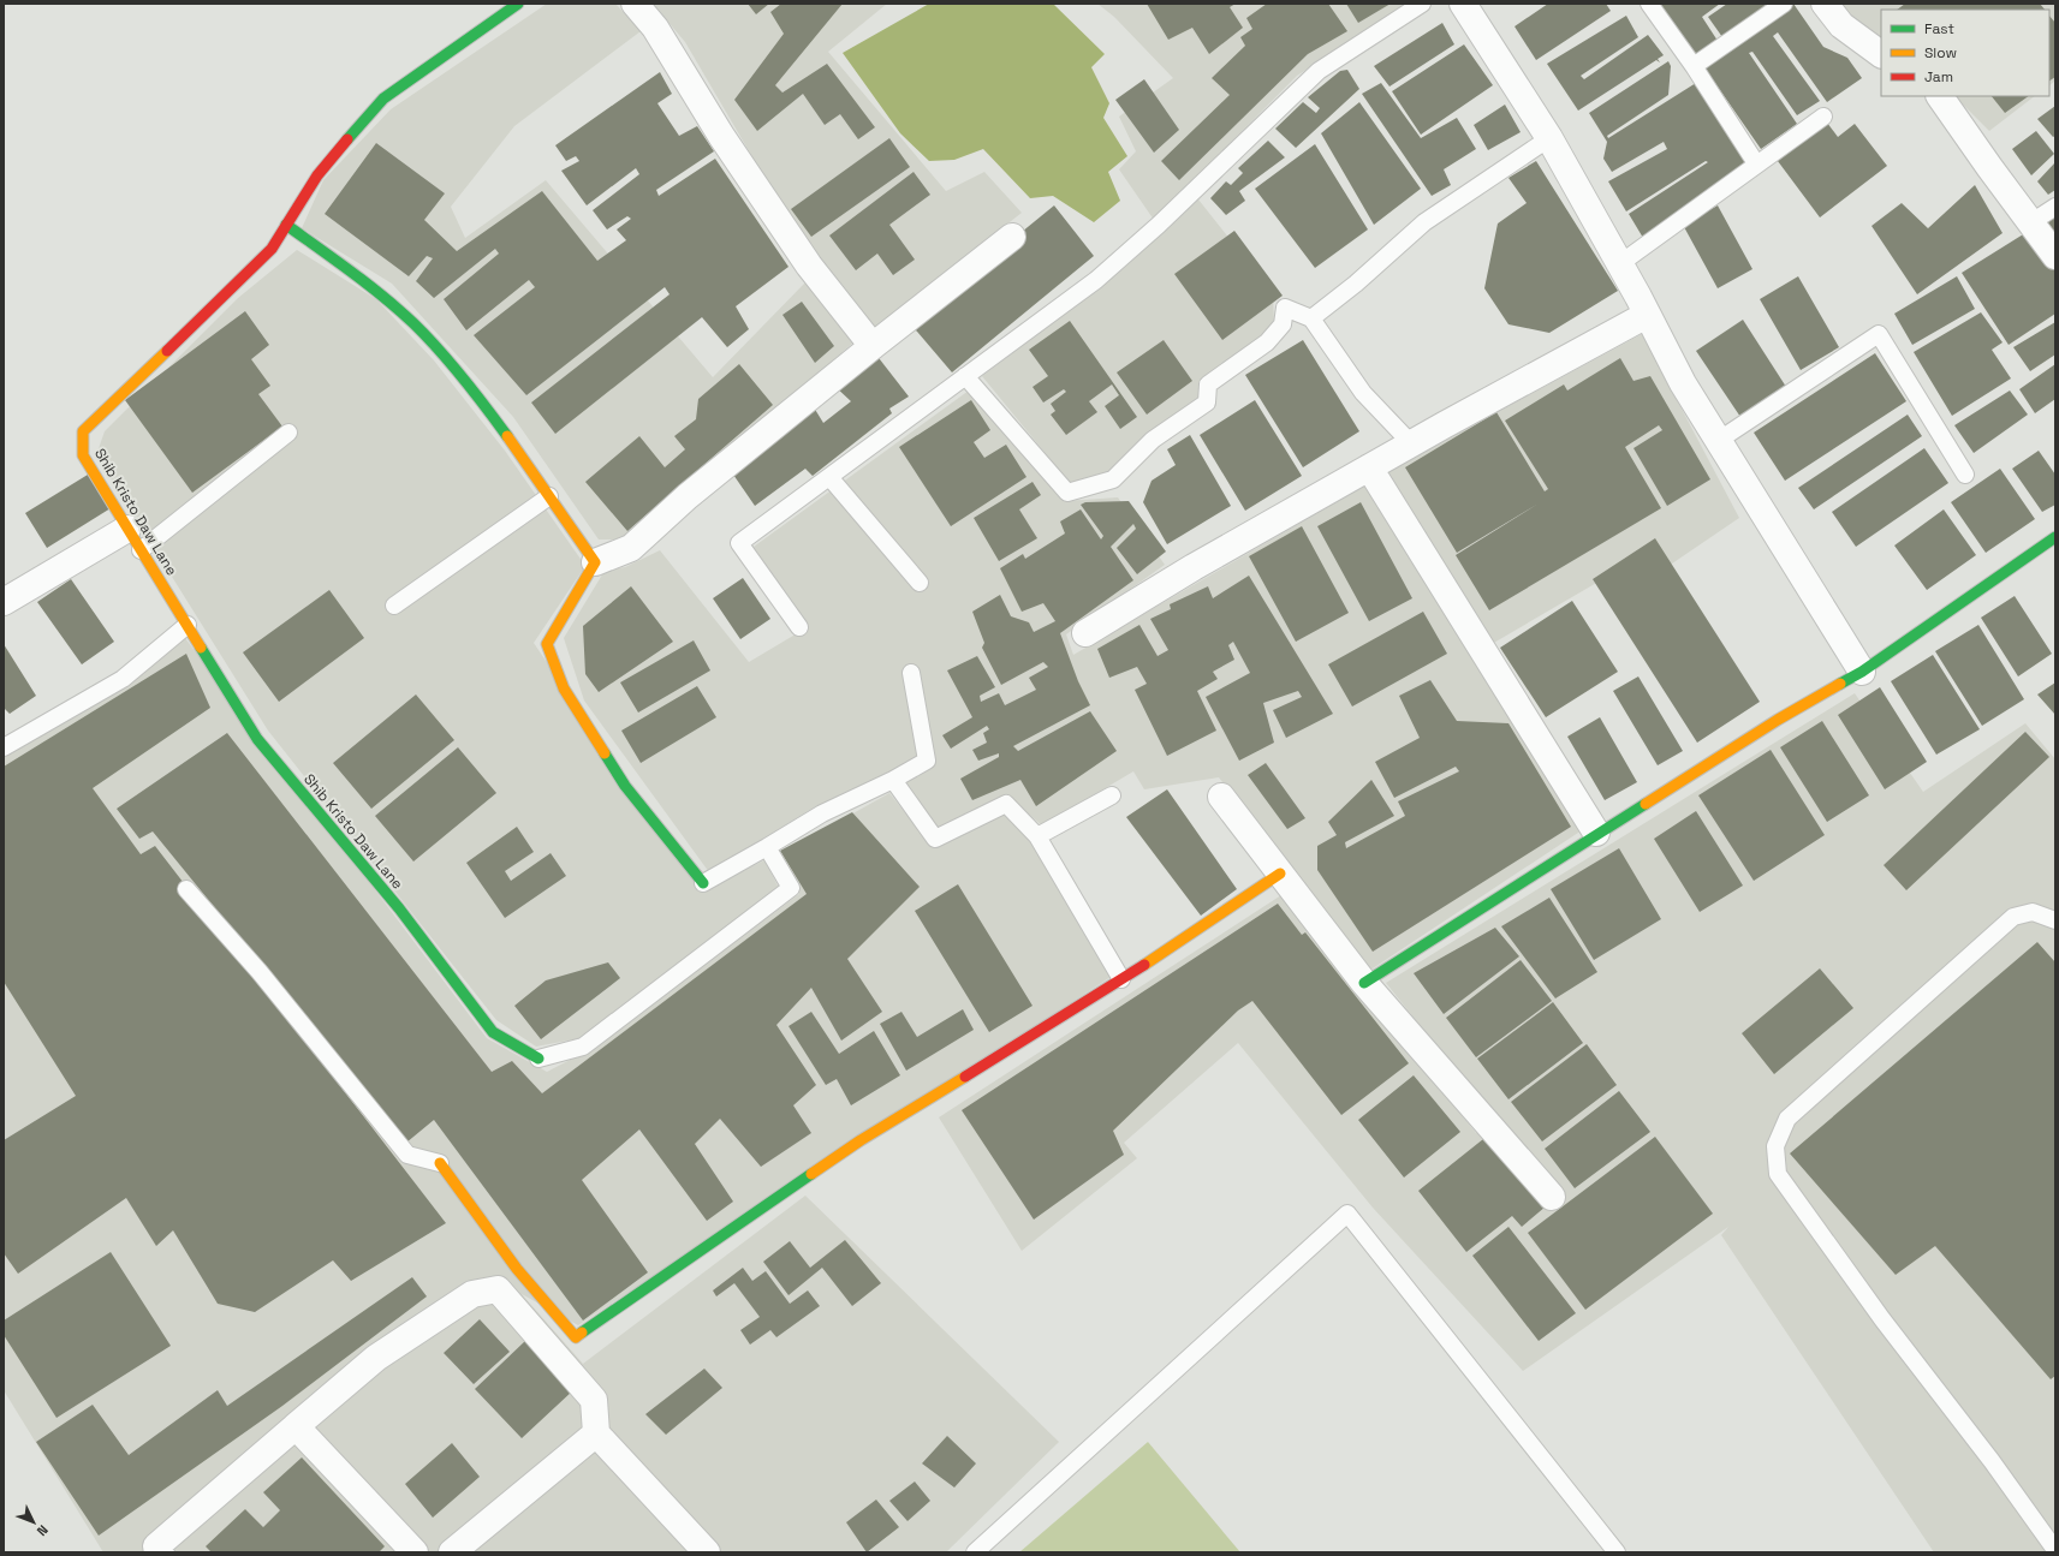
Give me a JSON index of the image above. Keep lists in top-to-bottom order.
{
  "streets": {
    "street": ["Shib Kristo Daw Lane"]
  },
  "legend": ["Fast", "Slow", "Jam"],
  "north": "bottom right"
}
